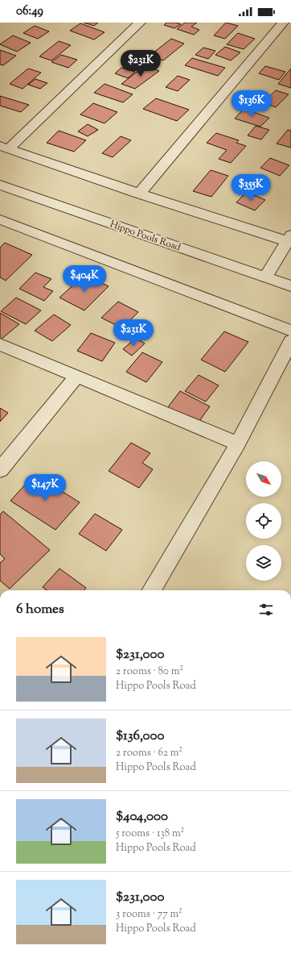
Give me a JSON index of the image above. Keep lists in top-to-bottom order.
{
  "streets": {
    "street": ["Hippo Pools Road"]
  },
  "north": "bottom right",
  "page": {
    "status": "06:49",
    "price": [
      "$231K",
      "$136K",
      "$355K",
      "$404K",
      "$231K",
      "$147K"
    ],
    "heading": "6 homes",
    "list": [
      {
        "name": "$231,000",
        "note": "2 rooms · 80 m² · Hippo Pools Road"
      },
      {
        "name": "$136,000",
        "note": "2 rooms · 62 m² · Hippo Pools Road"
      },
      {
        "name": "$404,000",
        "note": "5 rooms · 138 m² · Hippo Pools Road"
      },
      {
        "name": "$231,000",
        "note": "3 rooms · 77 m² · Hippo Pools Road"
      }
    ]
  }
}
